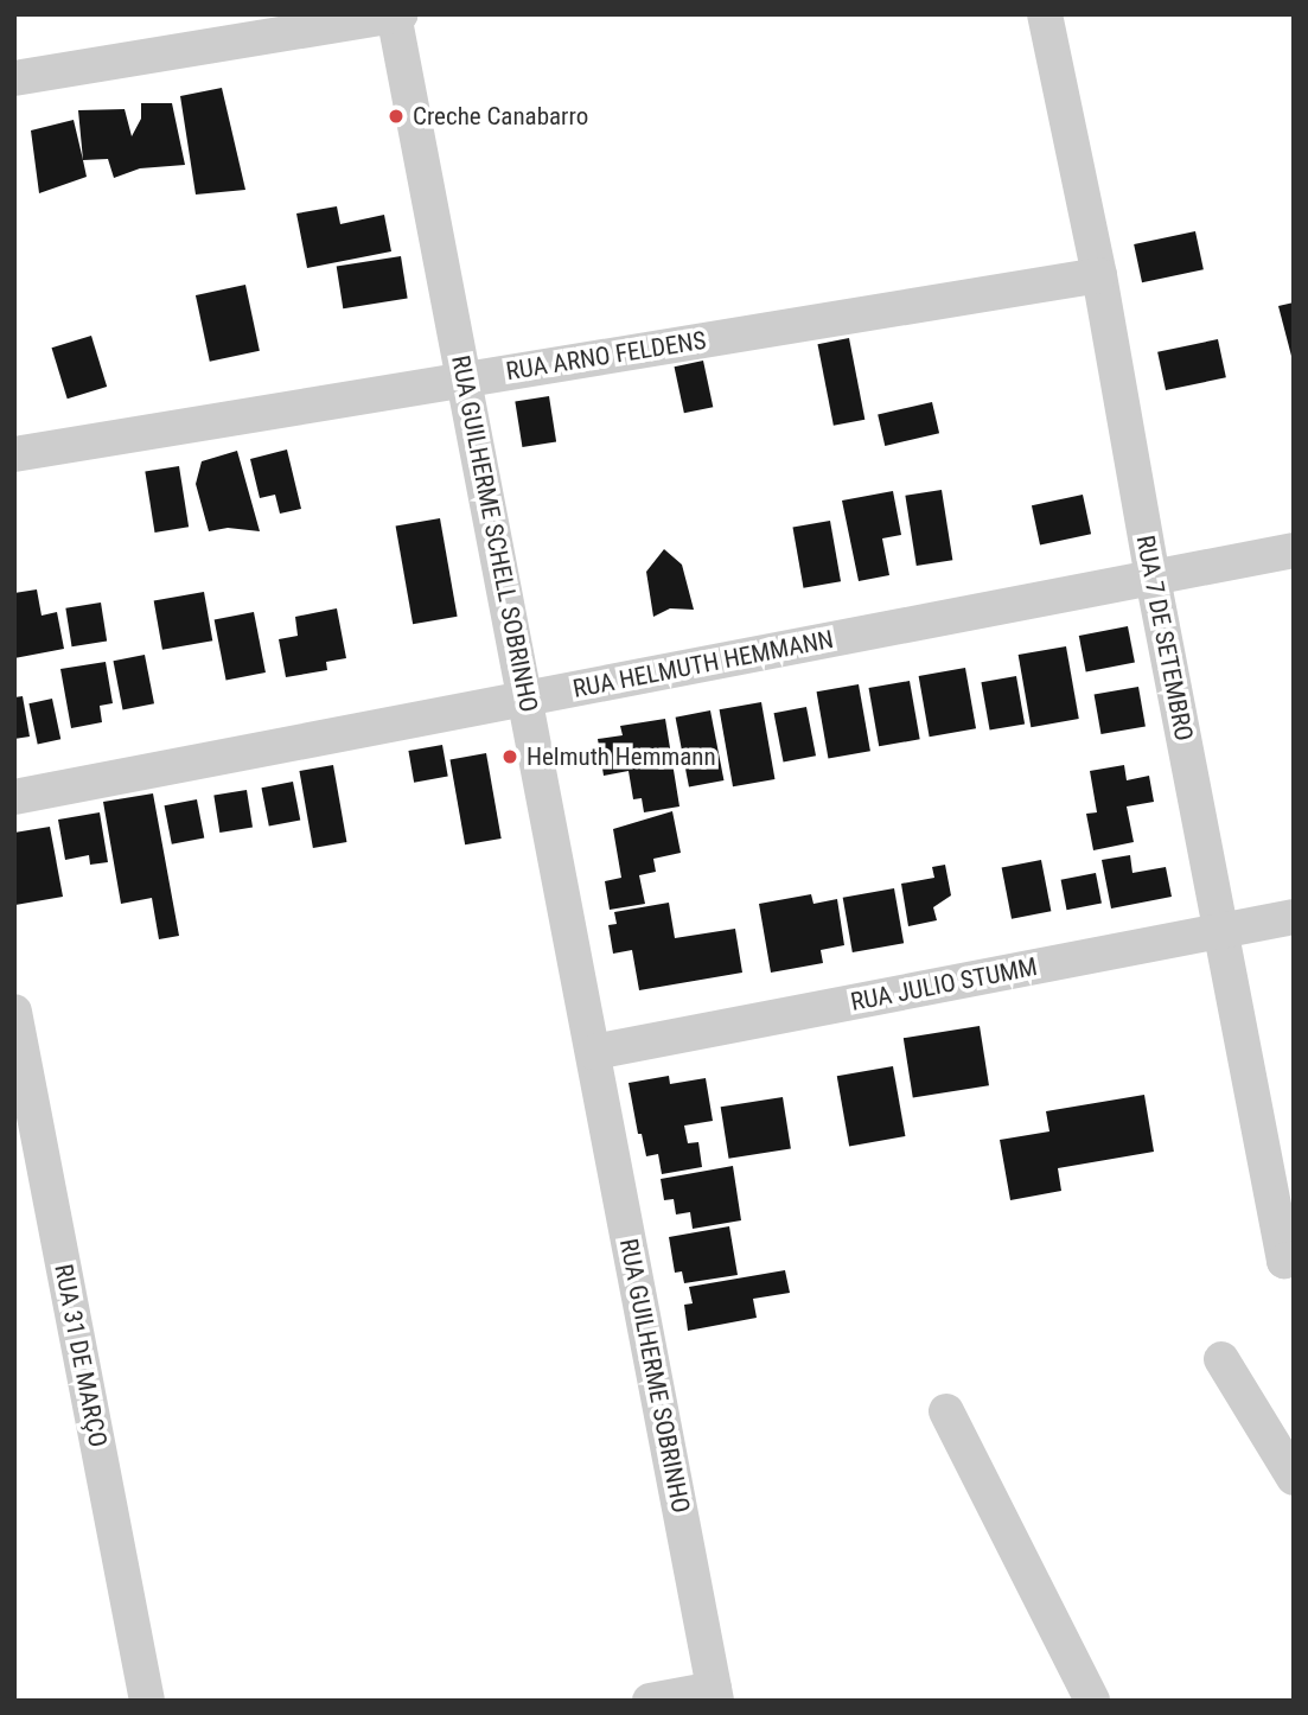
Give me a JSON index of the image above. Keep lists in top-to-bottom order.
{
  "streets": {
    "street": [
      "RUA ARNO FELDENS",
      "RUA GUILHERME SCHELL SOBRINHO",
      "RUA 7 DE SETEMBRO",
      "RUA HELMUTH HEMMANN",
      "RUA JULIO STUMM",
      "RUA 31 DE MARÇO",
      "RUA GUILHERME SOBRINHO"
    ]
  },
  "crossings": [
    ["RUA ARNO FELDENS", "RUA GUILHERME SCHELL SOBRINHO"],
    ["RUA ARNO FELDENS", "RUA 7 DE SETEMBRO"],
    ["RUA GUILHERME SCHELL SOBRINHO", "RUA HELMUTH HEMMANN"],
    ["RUA GUILHERME SCHELL SOBRINHO", "RUA JULIO STUMM"],
    ["RUA GUILHERME SCHELL SOBRINHO", "RUA GUILHERME SOBRINHO"],
    ["RUA 7 DE SETEMBRO", "RUA HELMUTH HEMMANN"],
    ["RUA 7 DE SETEMBRO", "RUA JULIO STUMM"],
    ["RUA JULIO STUMM", "RUA GUILHERME SOBRINHO"]
  ],
  "places": ["Creche Canabarro", "Helmuth Hemmann"]
}
